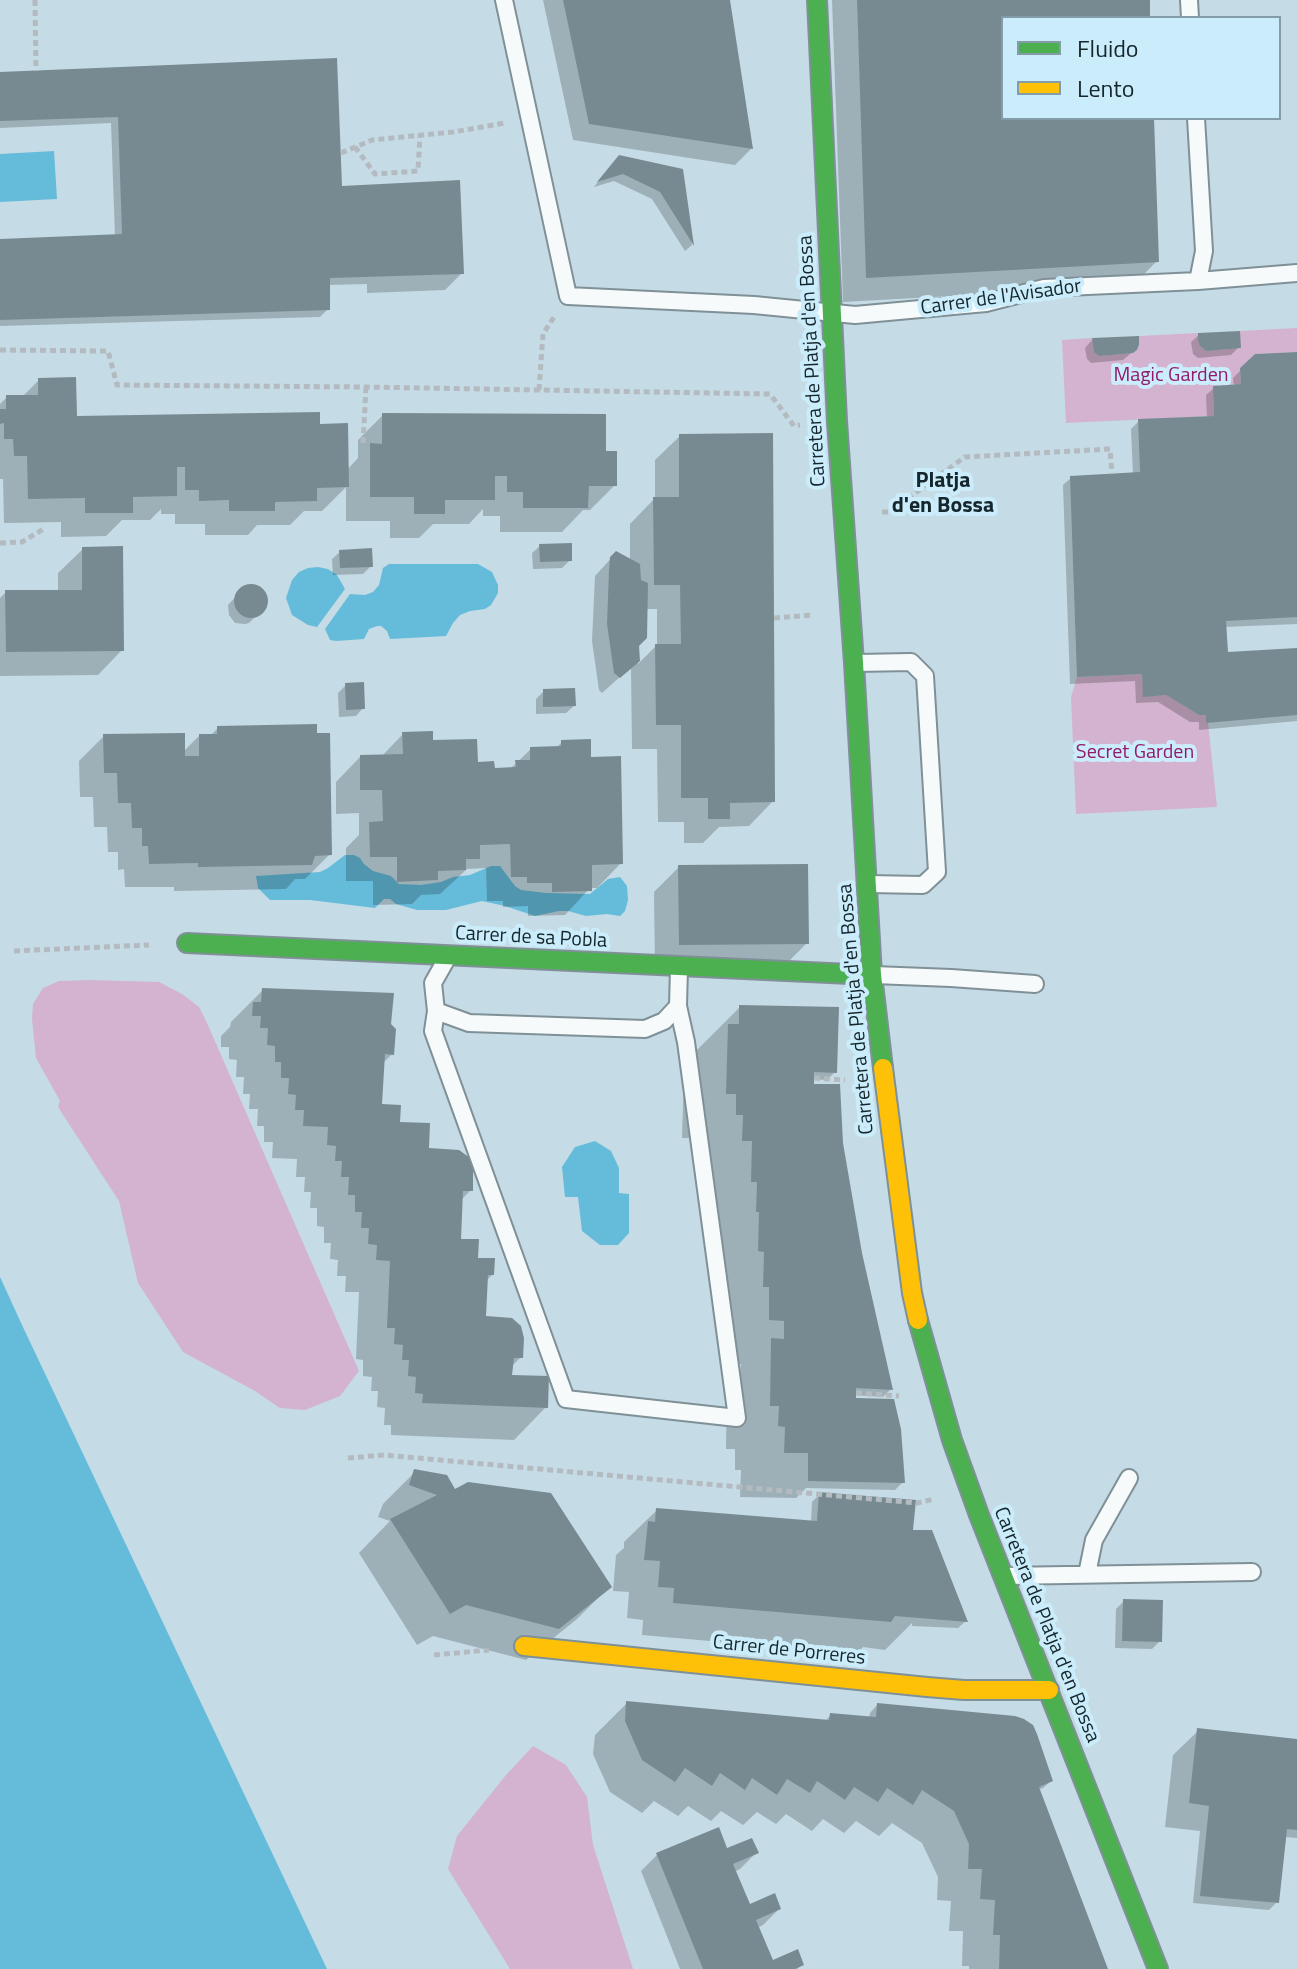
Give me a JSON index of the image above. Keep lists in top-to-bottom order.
{
  "streets": {
    "street": ["Carretera de Platja d'en Bossa", "Carrer de sa Pobla", "Carrer de Porreres"],
    "lane": ["Carrer de l'Avisador"]
  },
  "crossings": [
    ["Carrer de l'Avisador", "Carretera de Platja d'en Bossa"],
    ["Carretera de Platja d'en Bossa", "Carrer de sa Pobla"],
    ["Carretera de Platja d'en Bossa", "Carrer de Porreres"]
  ],
  "districts": ["Platja d'en Bossa"],
  "parks": ["Magic Garden", "Secret Garden"],
  "legend": ["Fluido", "Lento"]
}
